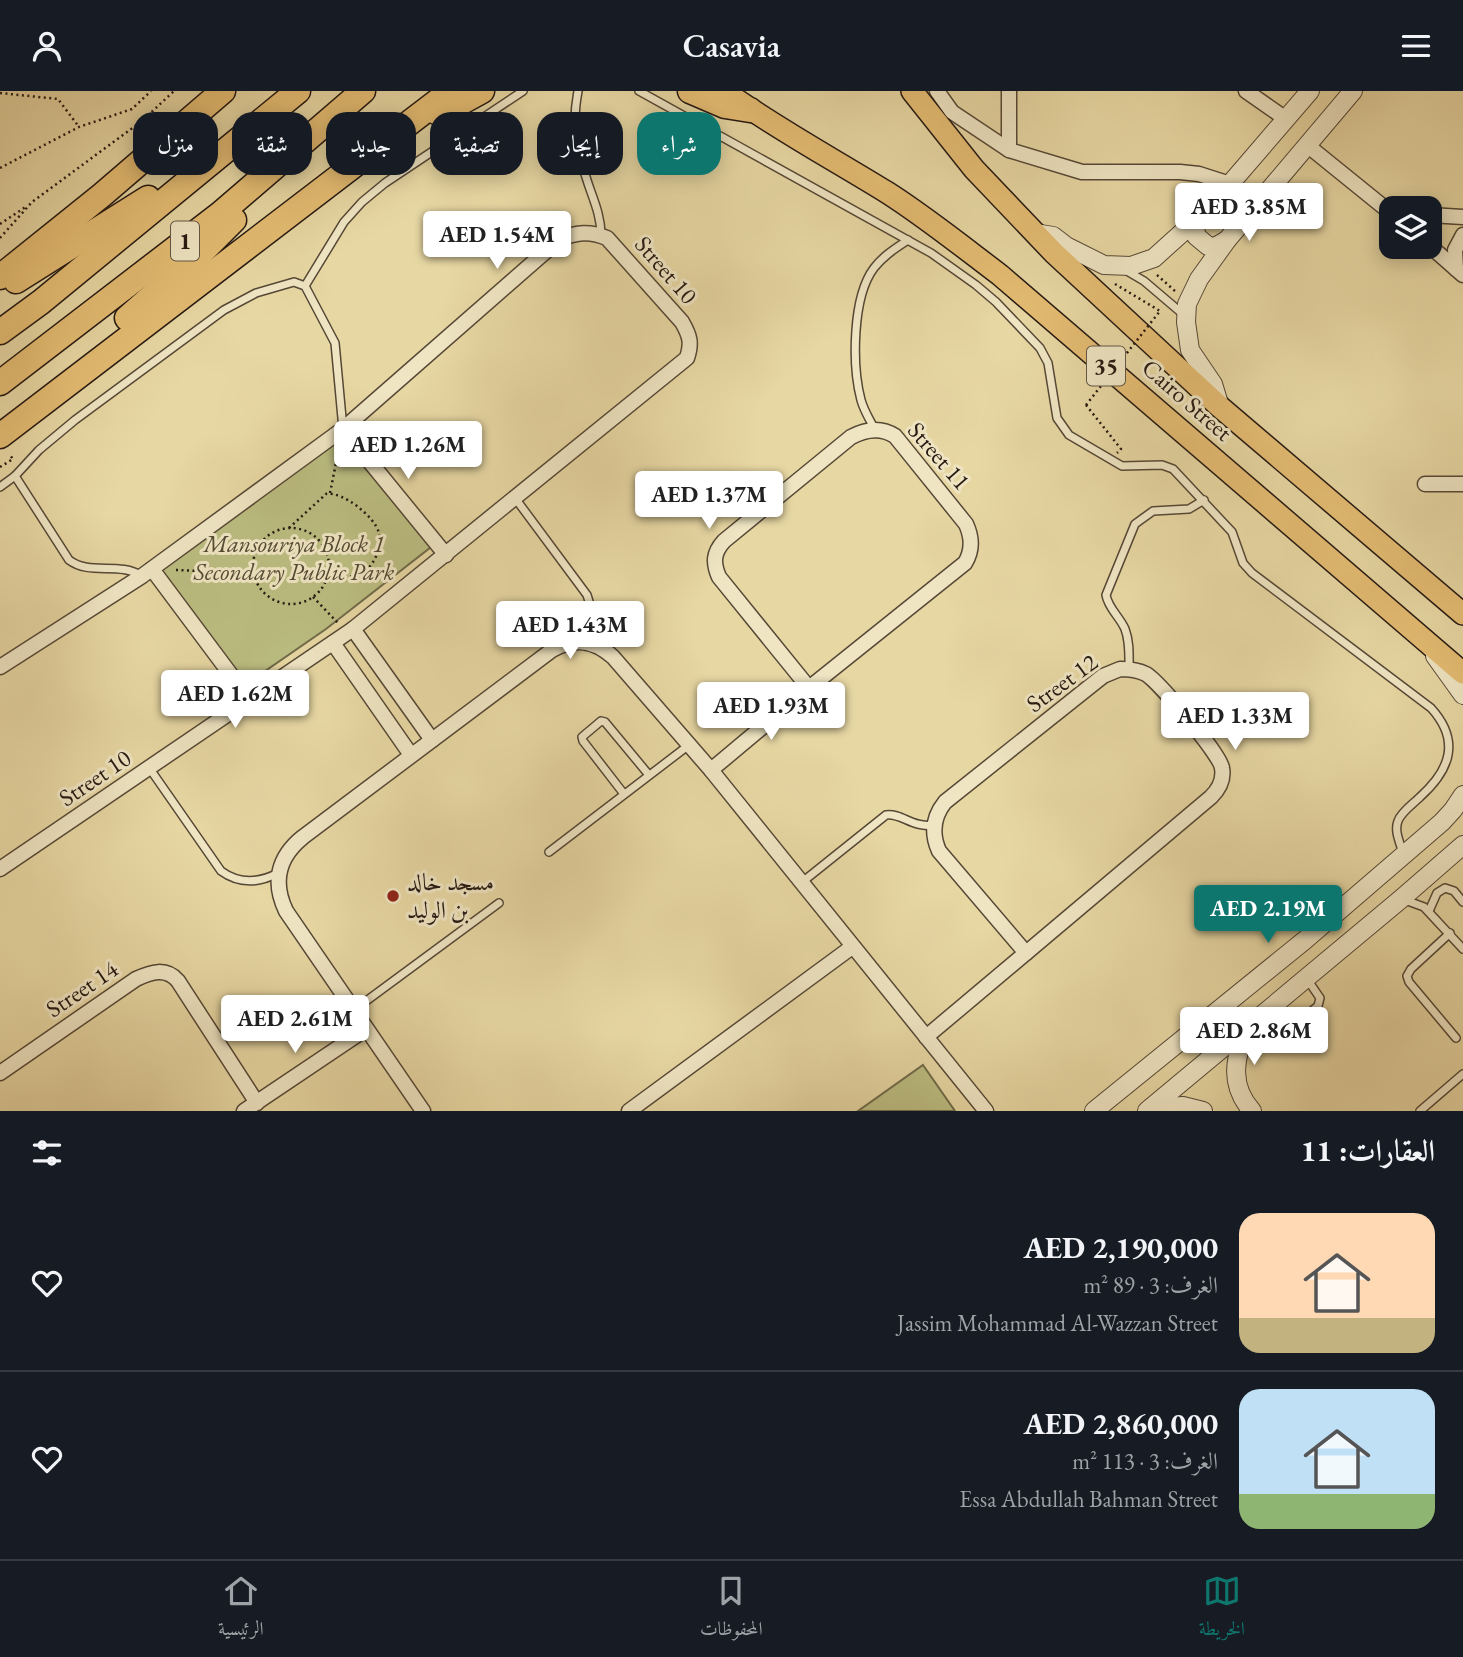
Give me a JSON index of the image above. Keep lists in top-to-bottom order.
{
  "streets": {
    "highway": ["1"],
    "main road": ["35", "Cairo Street"],
    "street": [
      "Street 10",
      "Street 11",
      "Street 12",
      "Street 14"
    ]
  },
  "parks": ["Mansouriya Block 1 Secondary Public Park"],
  "places": ["مسجد خالد بن الوليد"],
  "page": {
    "header": "Casavia",
    "chip": [
      "شراء",
      "إيجار",
      "تصفية",
      "جديد",
      "شقة",
      "منزل"
    ],
    "price": [
      "AED 3.85M",
      "AED 1.54M",
      "AED 1.26M",
      "AED 1.37M",
      "AED 1.43M",
      "AED 1.62M",
      "AED 1.93M",
      "AED 1.33M",
      "AED 2.19M",
      "AED 2.61M",
      "AED 2.86M"
    ],
    "heading": "العقارات: 11",
    "list": [
      {
        "name": "AED 2,190,000",
        "note": "الغرف: 3 · 89 m² · Jassim Mohammad Al-Wazzan Street"
      },
      {
        "name": "AED 2,860,000",
        "note": "الغرف: 3 · 113 m² · Essa Abdullah Bahman Street"
      }
    ],
    "tabs": ["الخريطة", "المحفوظات", "الرئيسية"]
  }
}
